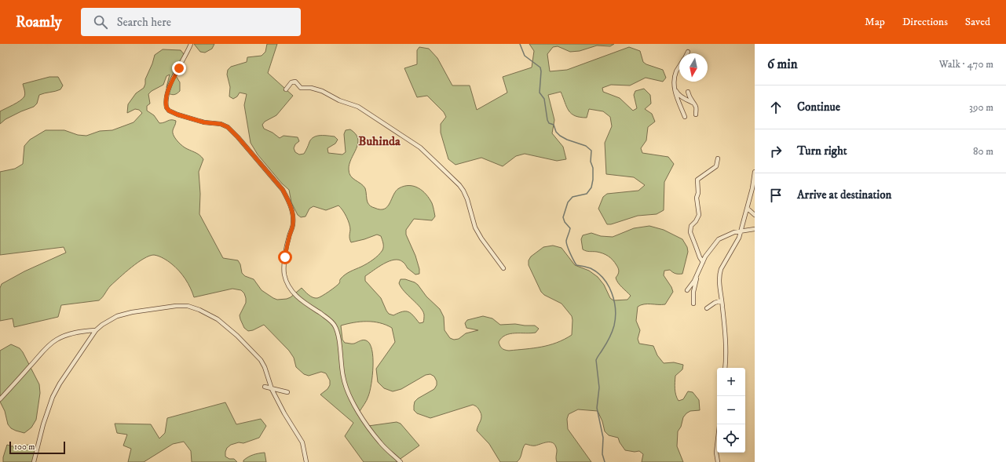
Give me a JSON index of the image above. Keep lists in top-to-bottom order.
{
  "districts": ["Buhinda"],
  "scale_bar": "100 m",
  "north": "bottom",
  "page": {
    "header": "Roamly",
    "search": "Search here",
    "nav": ["Map", "Directions", "Saved"],
    "heading": ["6 min", "Walk · 470 m"],
    "list": [
      ["Continue", "390 m"],
      ["Turn right", "80 m"],
      "Arrive at destination"
    ],
    "map_buttons": ["+", "−"],
    "scale": "100 m"
  }
}
